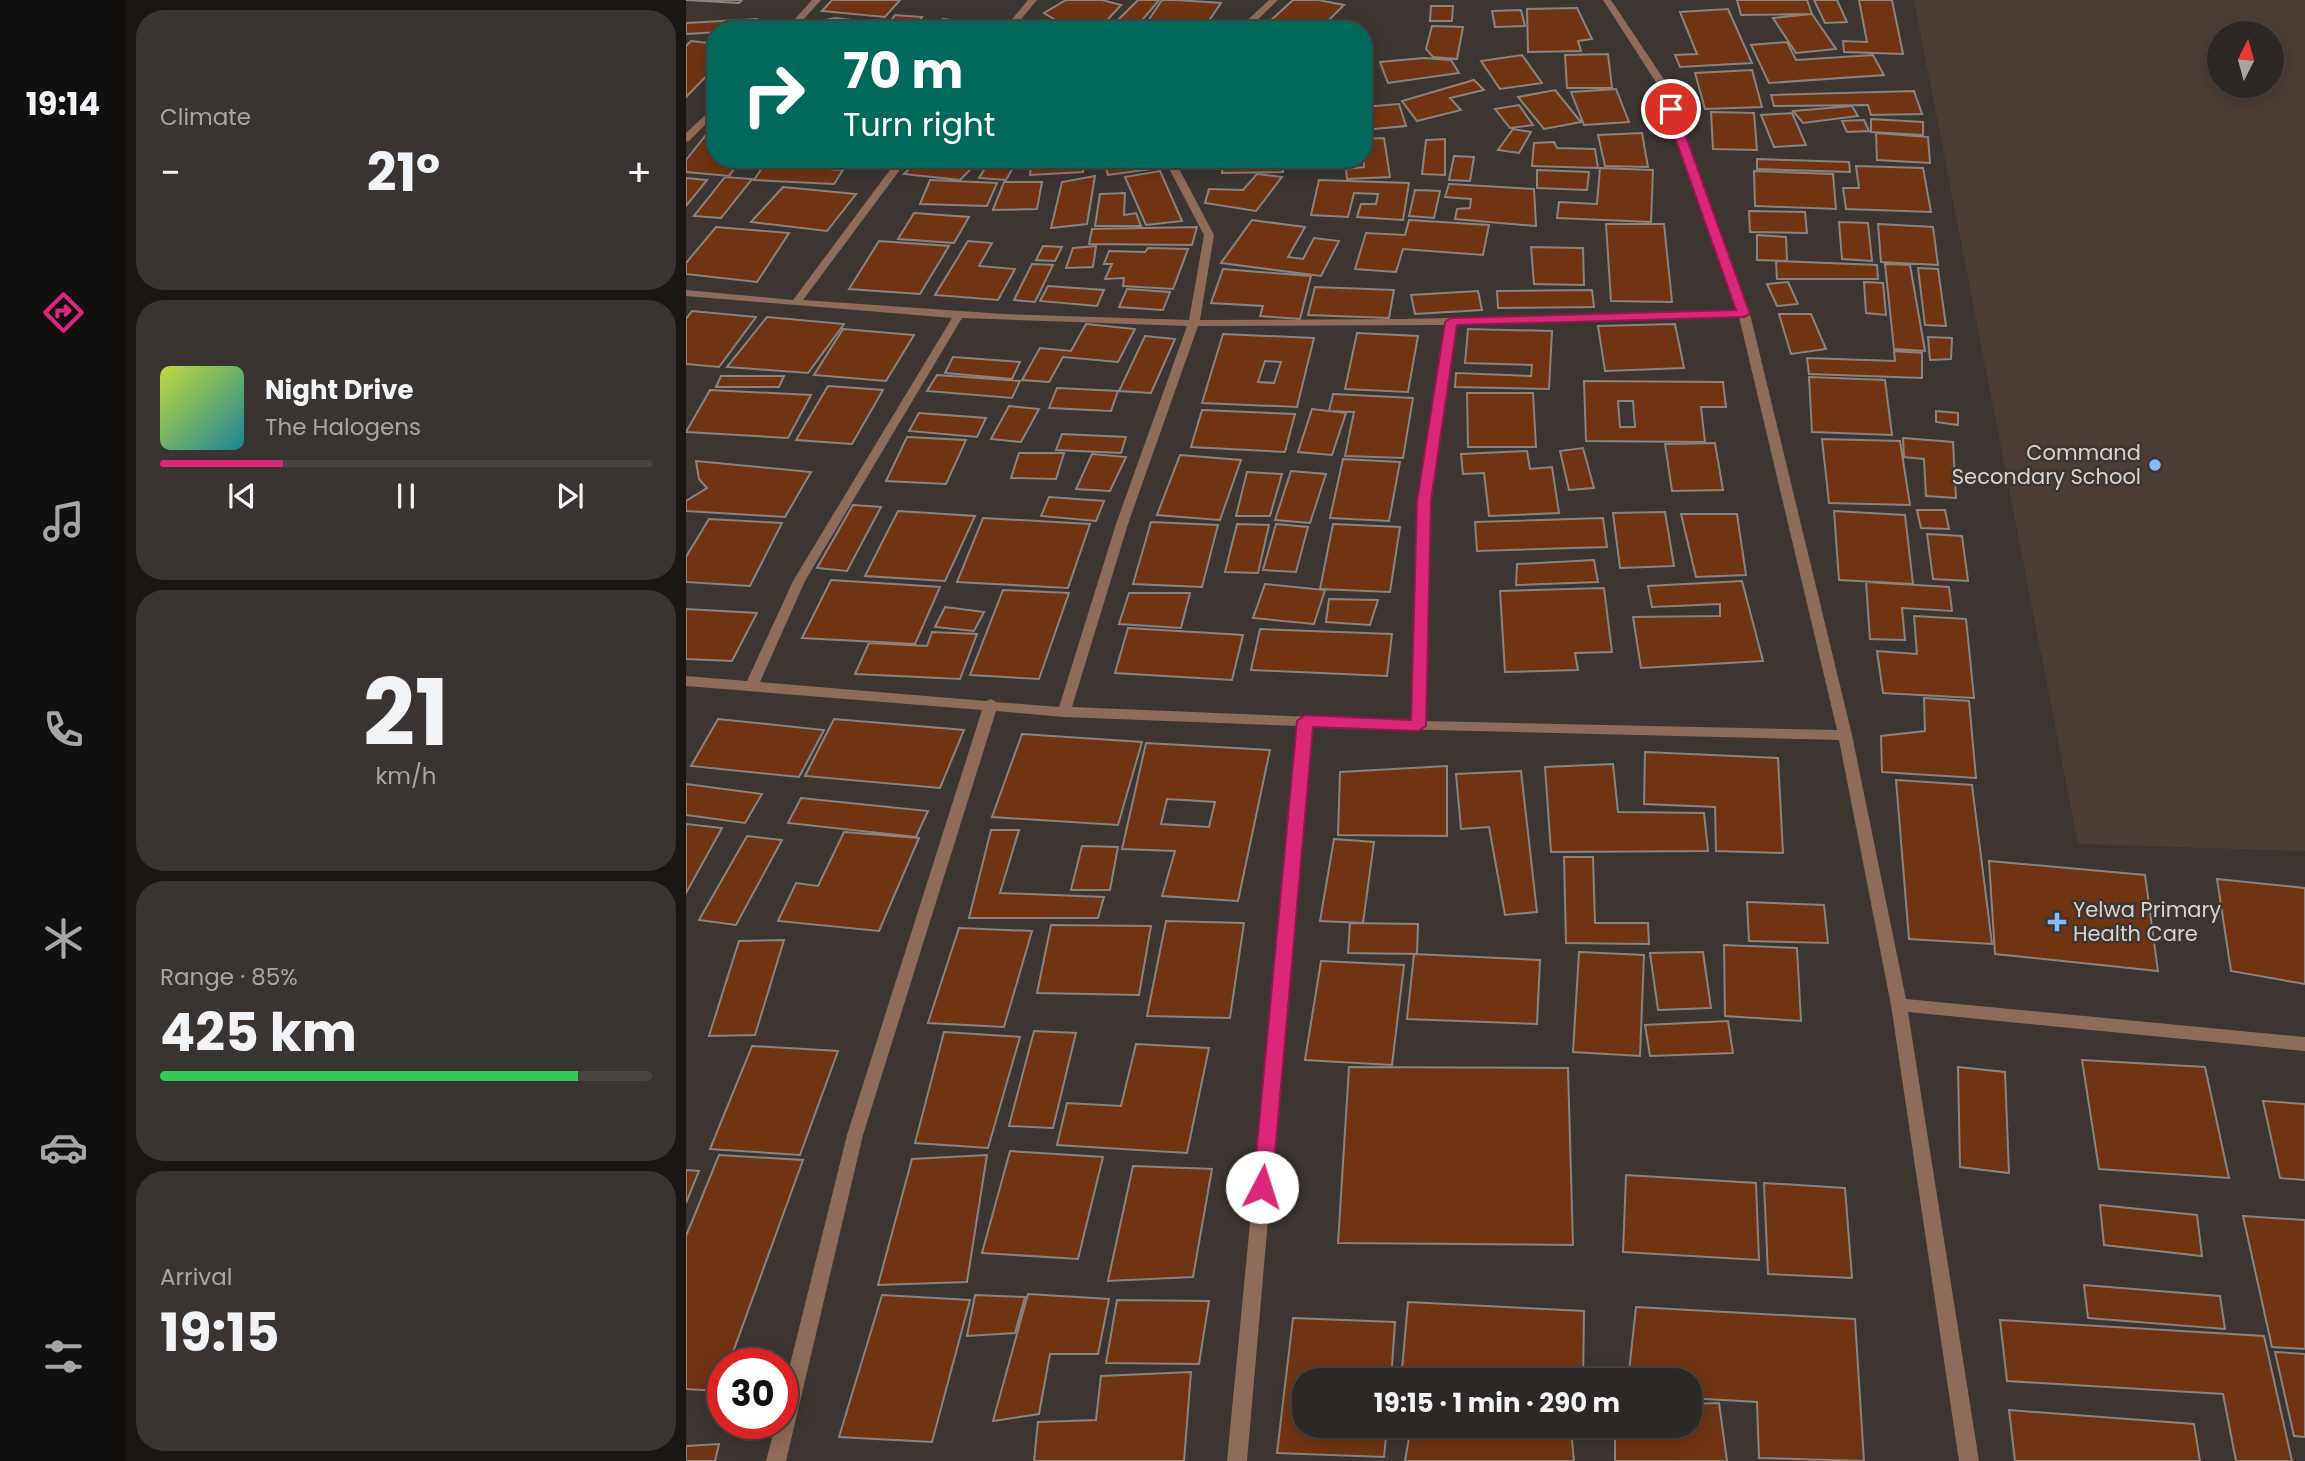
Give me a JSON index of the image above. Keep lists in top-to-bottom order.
{
  "places": {
    "other": ["Command Secondary School"],
    "health": ["Yelwa Primary Health Care"]
  },
  "north": "top",
  "page": {
    "tabs": "19:14",
    "tile": [
      "Climate",
      ["21", "km/h"],
      ["Range · 85%", "425 km"],
      ["Arrival", "19:15"]
    ],
    "turn": ["70 m", "Turn right"],
    "heat": ["−", "21°", "+"],
    "song": ["Night Drive", "The Halogens"],
    "limit": "30",
    "trip": "19:15 · 1 min · 290 m"
  }
}
